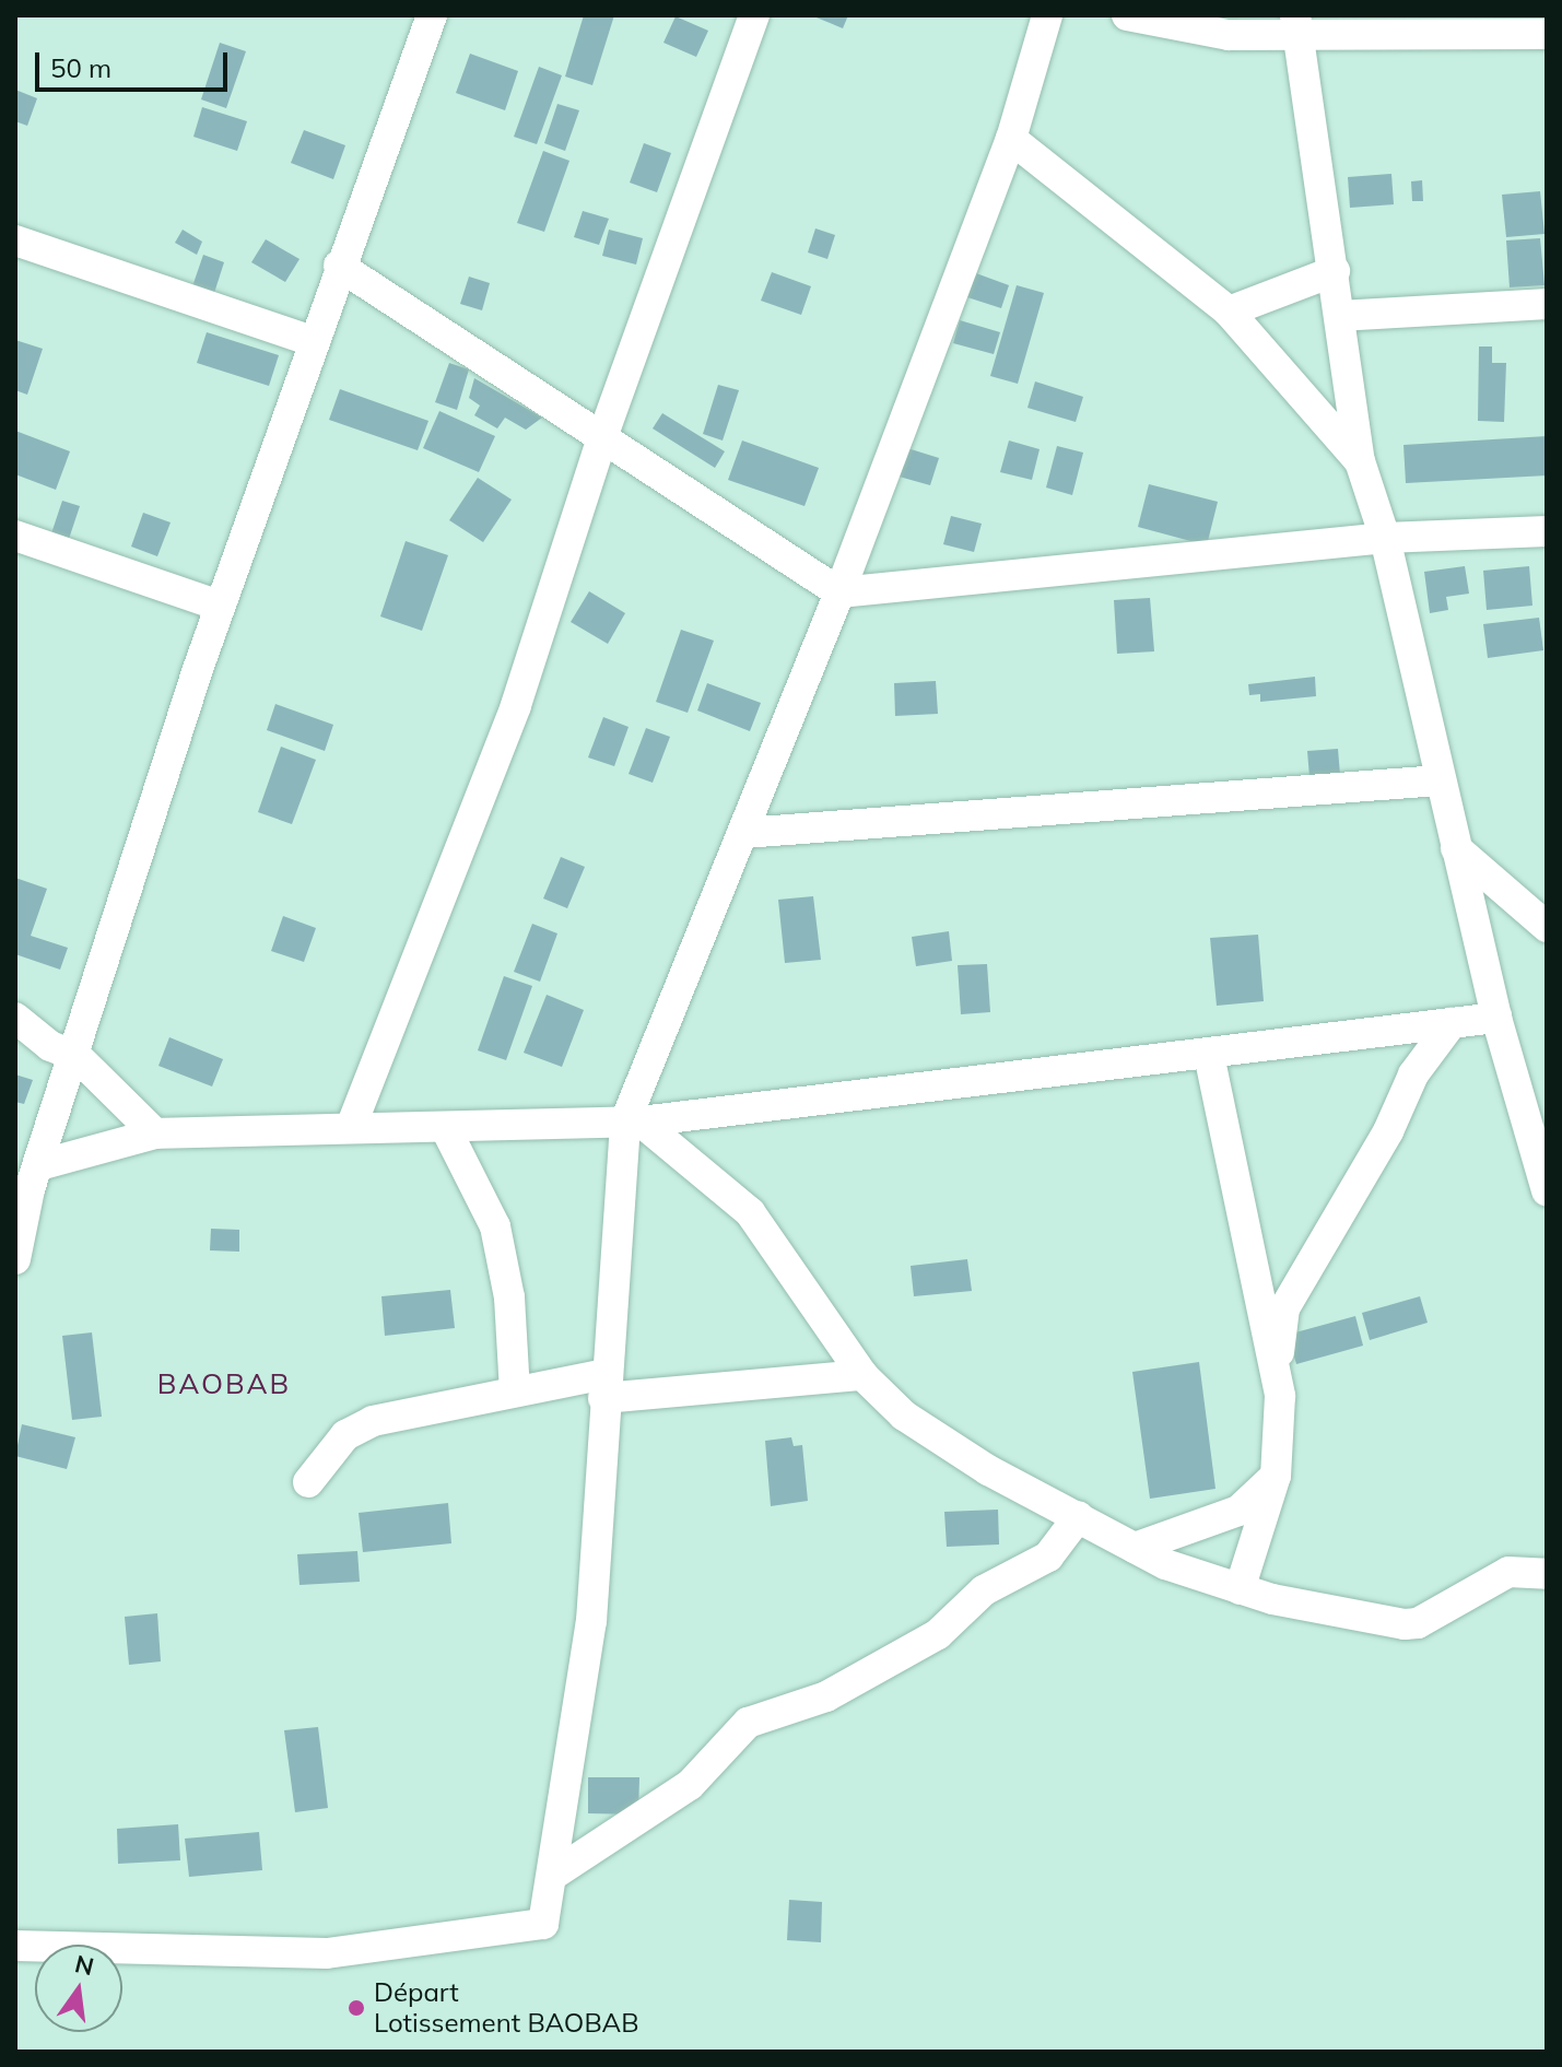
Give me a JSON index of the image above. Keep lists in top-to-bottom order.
{
  "districts": ["BAOBAB"],
  "places": ["Départ Lotissement BAOBAB"],
  "scale_bar": "50 m",
  "north": "top"
}
